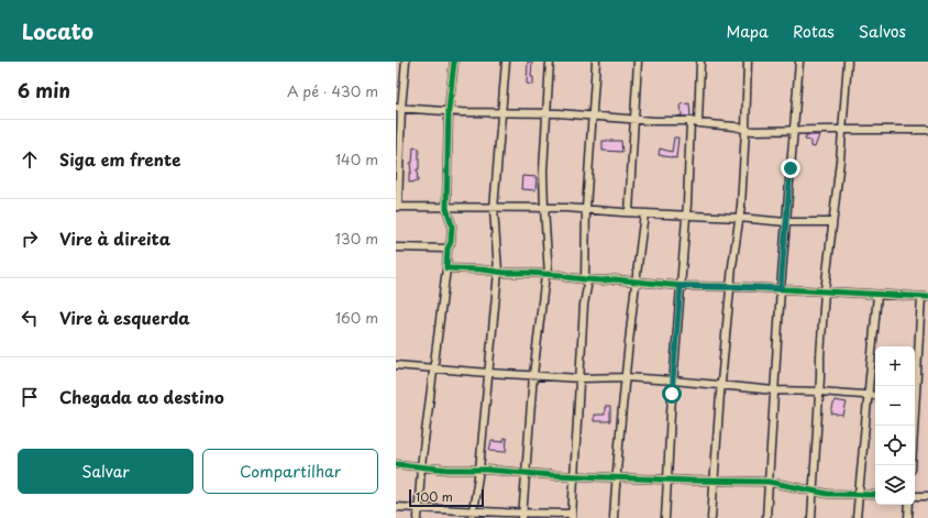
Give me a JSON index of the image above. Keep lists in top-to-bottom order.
{
  "scale_bar": "100 m",
  "page": {
    "header": "Locato",
    "nav": ["Mapa", "Rotas", "Salvos"],
    "heading": ["6 min", "A pé · 430 m"],
    "list": [
      ["Siga em frente", "140 m"],
      ["Vire à direita", "130 m"],
      ["Vire à esquerda", "160 m"],
      "Chegada ao destino"
    ],
    "map_buttons": ["+", "−"],
    "buttons": ["Salvar", "Compartilhar"],
    "scale": "100 m"
  }
}
